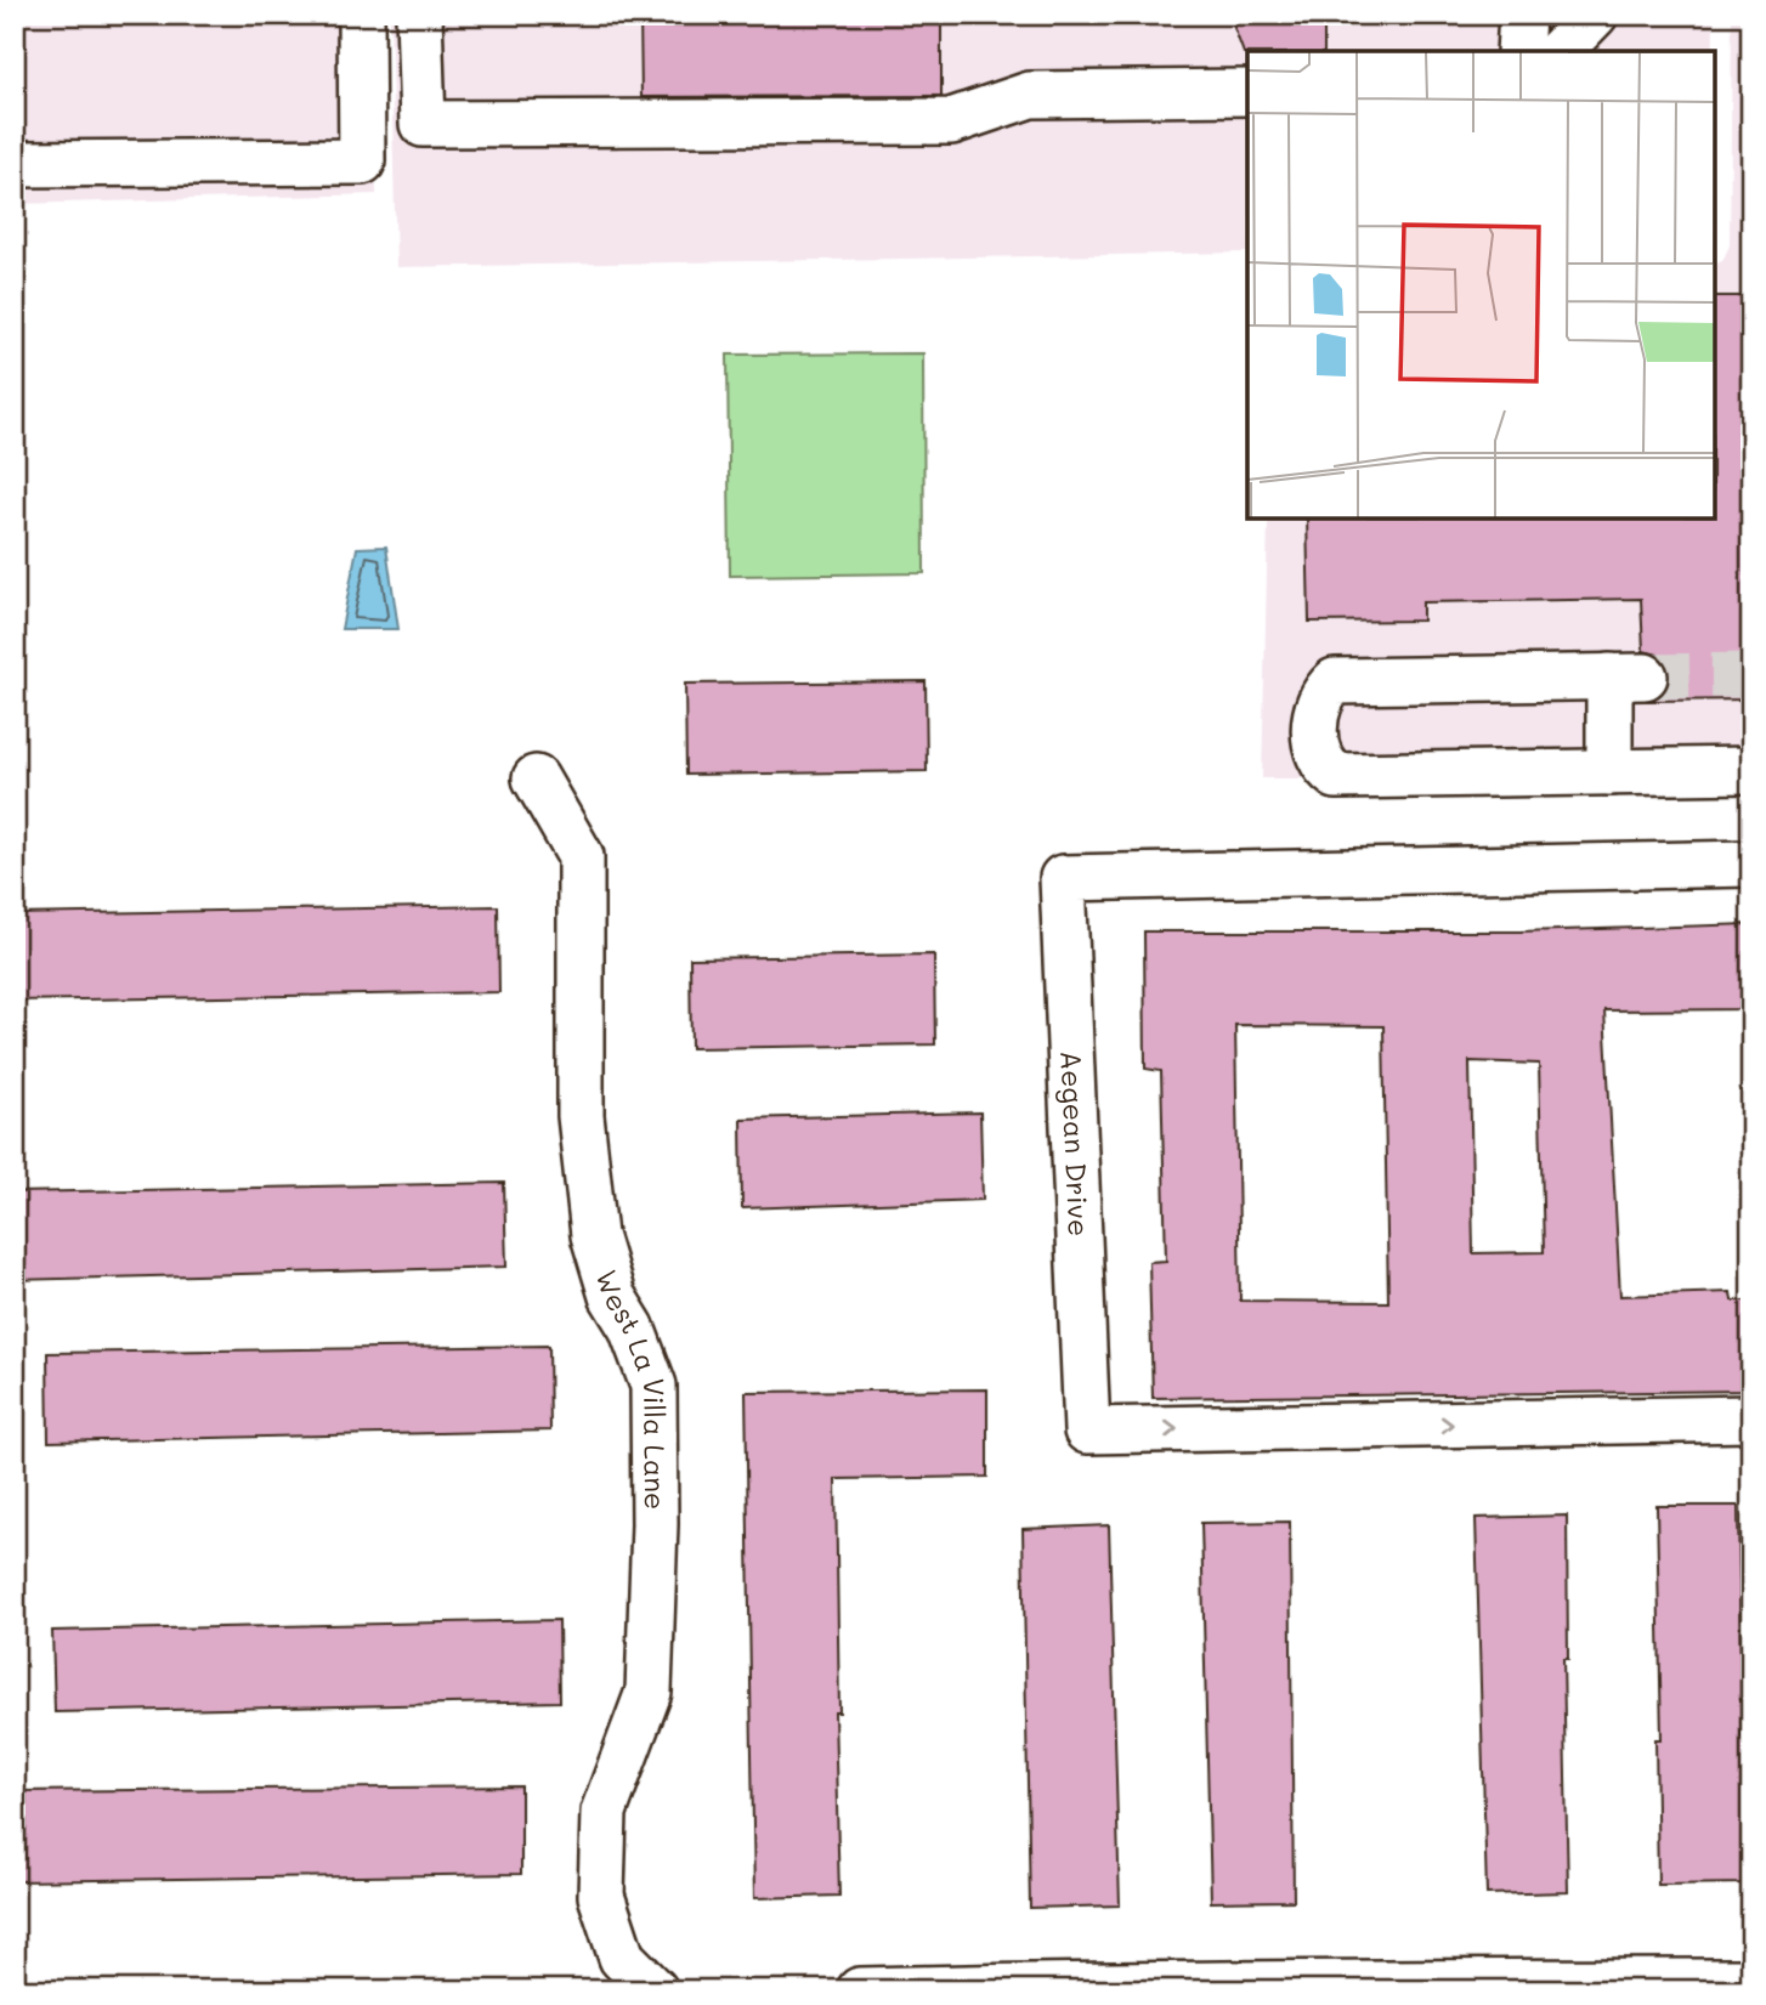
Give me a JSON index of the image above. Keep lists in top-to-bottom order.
{
  "streets": {
    "street": ["Aegean Drive", "West La Villa Lane"]
  }
}
